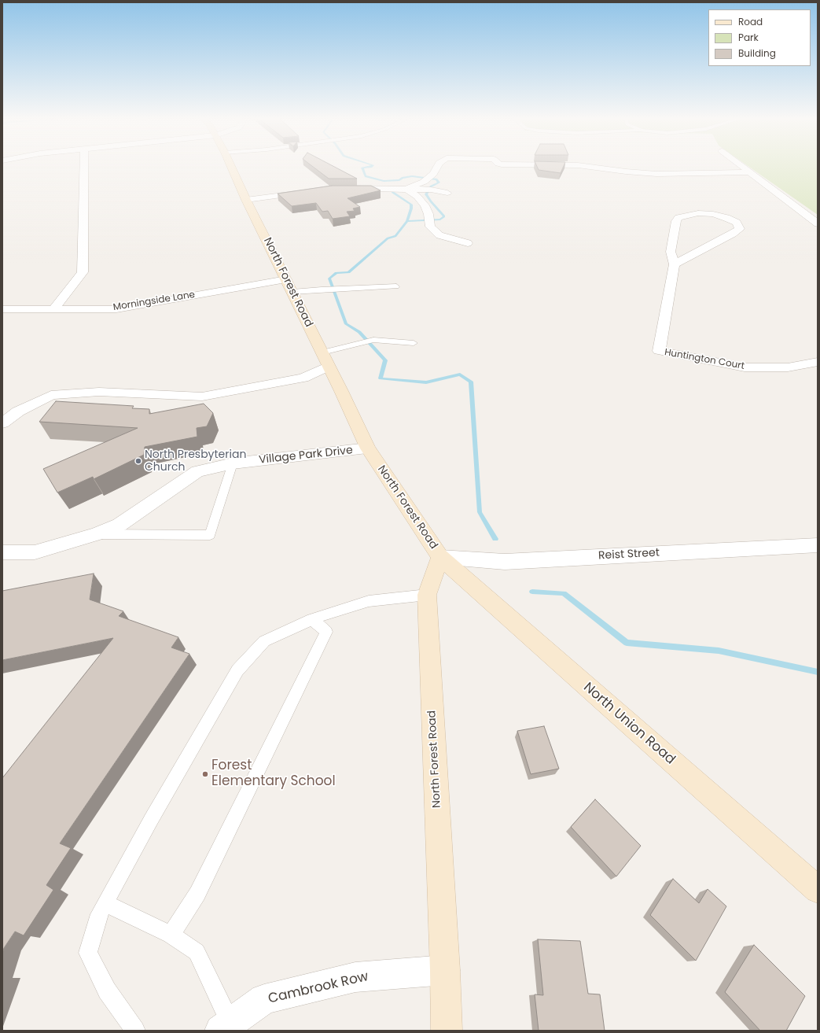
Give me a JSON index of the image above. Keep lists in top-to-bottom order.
{
  "streets": {
    "main road": ["North Forest Road", "North Union Road"],
    "street": [
      "Morningside Lane",
      "Huntington Court",
      "Village Park Drive",
      "Reist Street",
      "Cambrook Row"
    ]
  },
  "crossings": [
    ["North Forest Road", "Morningside Lane"],
    ["North Forest Road", "Village Park Drive"],
    ["North Forest Road", "Reist Street"],
    ["North Forest Road", "North Union Road"],
    ["North Forest Road", "Cambrook Row"],
    ["Reist Street", "North Union Road"]
  ],
  "places": ["North Presbyterian Church", "Forest Elementary School"],
  "legend": ["Road", "Park", "Building"]
}
